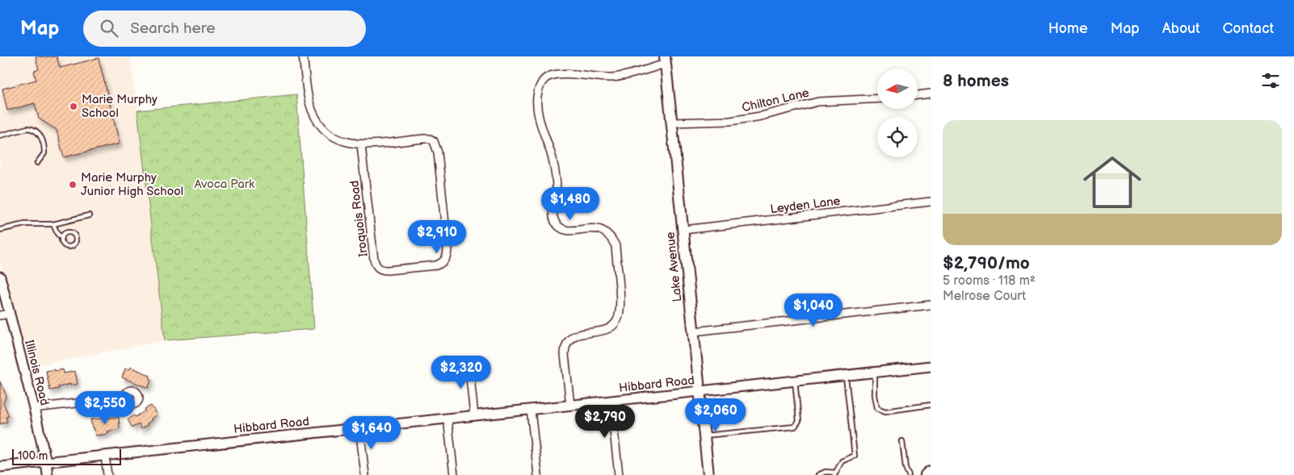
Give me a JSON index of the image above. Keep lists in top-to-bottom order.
{
  "streets": {
    "main road": ["Lake Avenue"],
    "street": [
      "Chilton Lane",
      "Leyden Lane",
      "Iroquois Road",
      "Illinois Road",
      "Hibbard Road"
    ]
  },
  "crossings": [
    ["Chilton Lane", "Lake Avenue"],
    ["Leyden Lane", "Lake Avenue"],
    ["Lake Avenue", "Hibbard Road"],
    ["Illinois Road", "Hibbard Road"]
  ],
  "parks": ["Avoca Park"],
  "places": ["Marie Murphy School", "Marie Murphy Junior High School"],
  "scale_bar": "100 m",
  "north": "left",
  "page": {
    "header": "Map",
    "search": "Search here",
    "nav": [
      "Home",
      "Map",
      "About",
      "Contact"
    ],
    "heading": "8 homes",
    "list": [
      {
        "name": "$2,790/mo",
        "note": "5 rooms · 118 m² · Melrose Court"
      }
    ],
    "price": [
      "$1,480",
      "$2,910",
      "$1,040",
      "$2,320",
      "$2,550",
      "$2,060",
      "$2,790",
      "$1,640"
    ],
    "scale": "100 m"
  }
}
